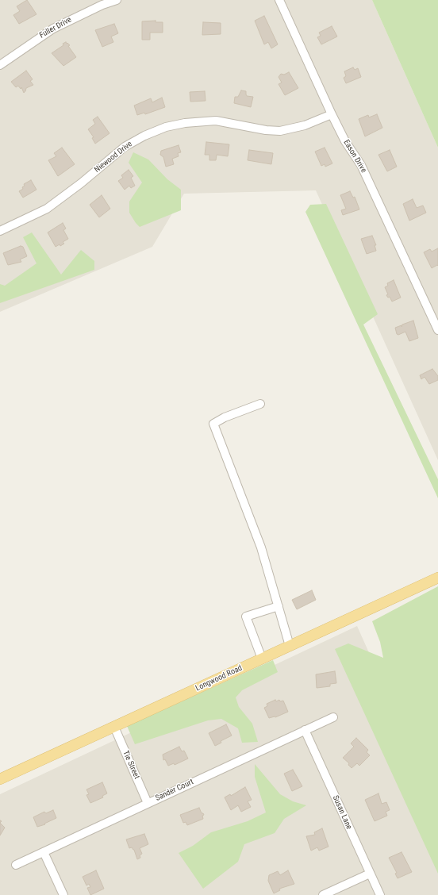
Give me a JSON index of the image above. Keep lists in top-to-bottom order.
{
  "streets": {
    "main road": ["Longwood Road"],
    "street": [
      "Fuller Drive",
      "Eason Drive",
      "Niewood Drive",
      "Tie Street",
      "Sander Court",
      "Susan Lane"
    ]
  },
  "crossings": [
    ["Eason Drive", "Niewood Drive"],
    ["Longwood Road", "Tie Street"],
    ["Tie Street", "Sander Court"],
    ["Sander Court", "Susan Lane"]
  ]
}
